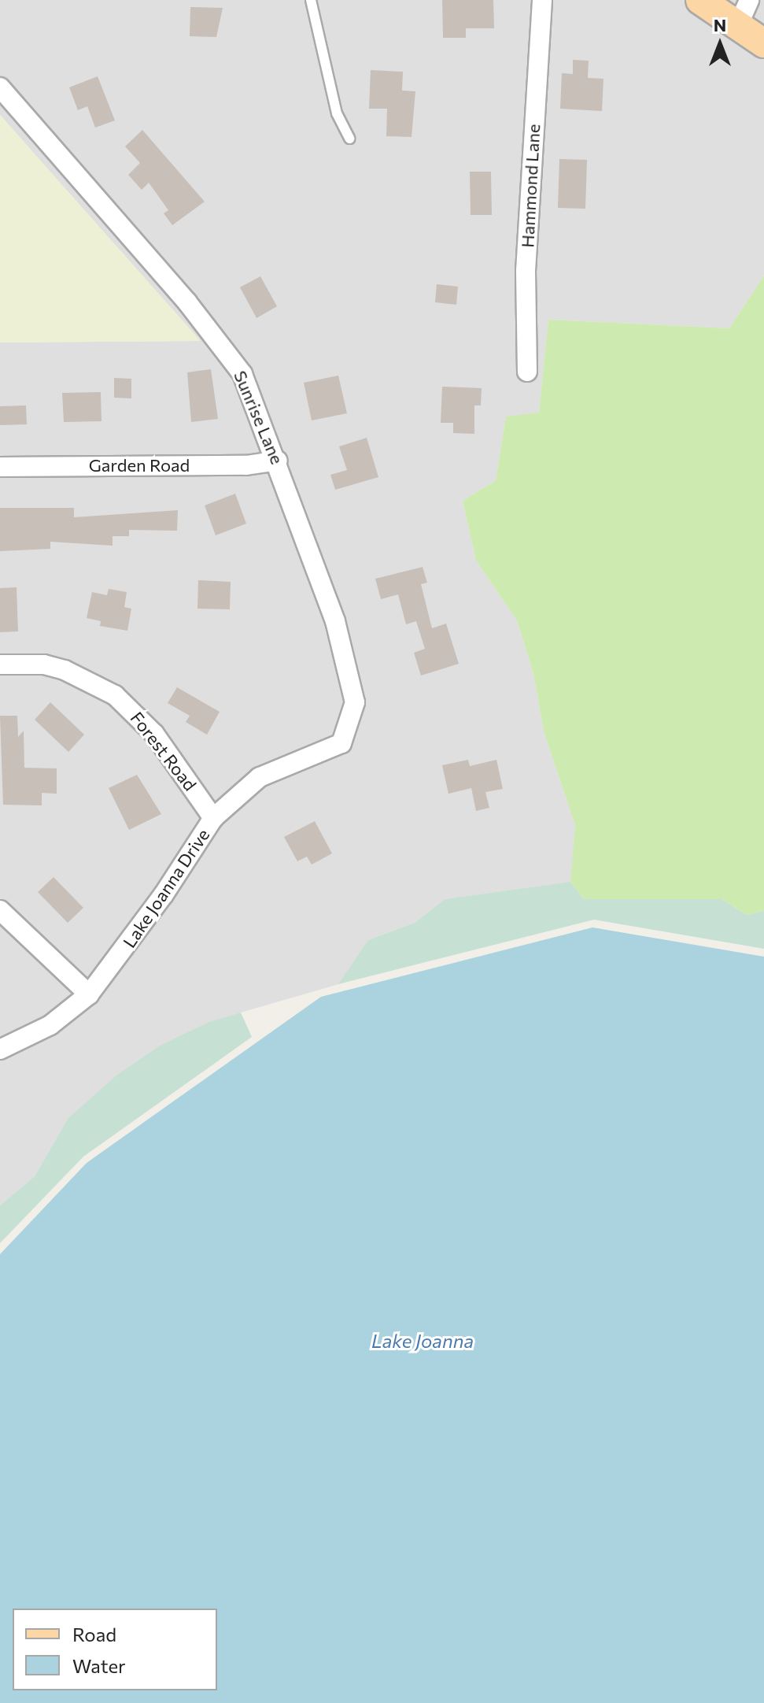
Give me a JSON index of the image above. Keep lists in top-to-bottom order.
{
  "streets": {
    "street": [
      "Hammond Lane",
      "Sunrise Lane",
      "Garden Road",
      "Forest Road",
      "Lake Joanna Drive"
    ]
  },
  "crossings": [
    ["Sunrise Lane", "Garden Road"],
    ["Sunrise Lane", "Lake Joanna Drive"],
    ["Forest Road", "Lake Joanna Drive"]
  ],
  "water": ["Lake Joanna"],
  "legend": ["Road", "Water"],
  "north": "top"
}
